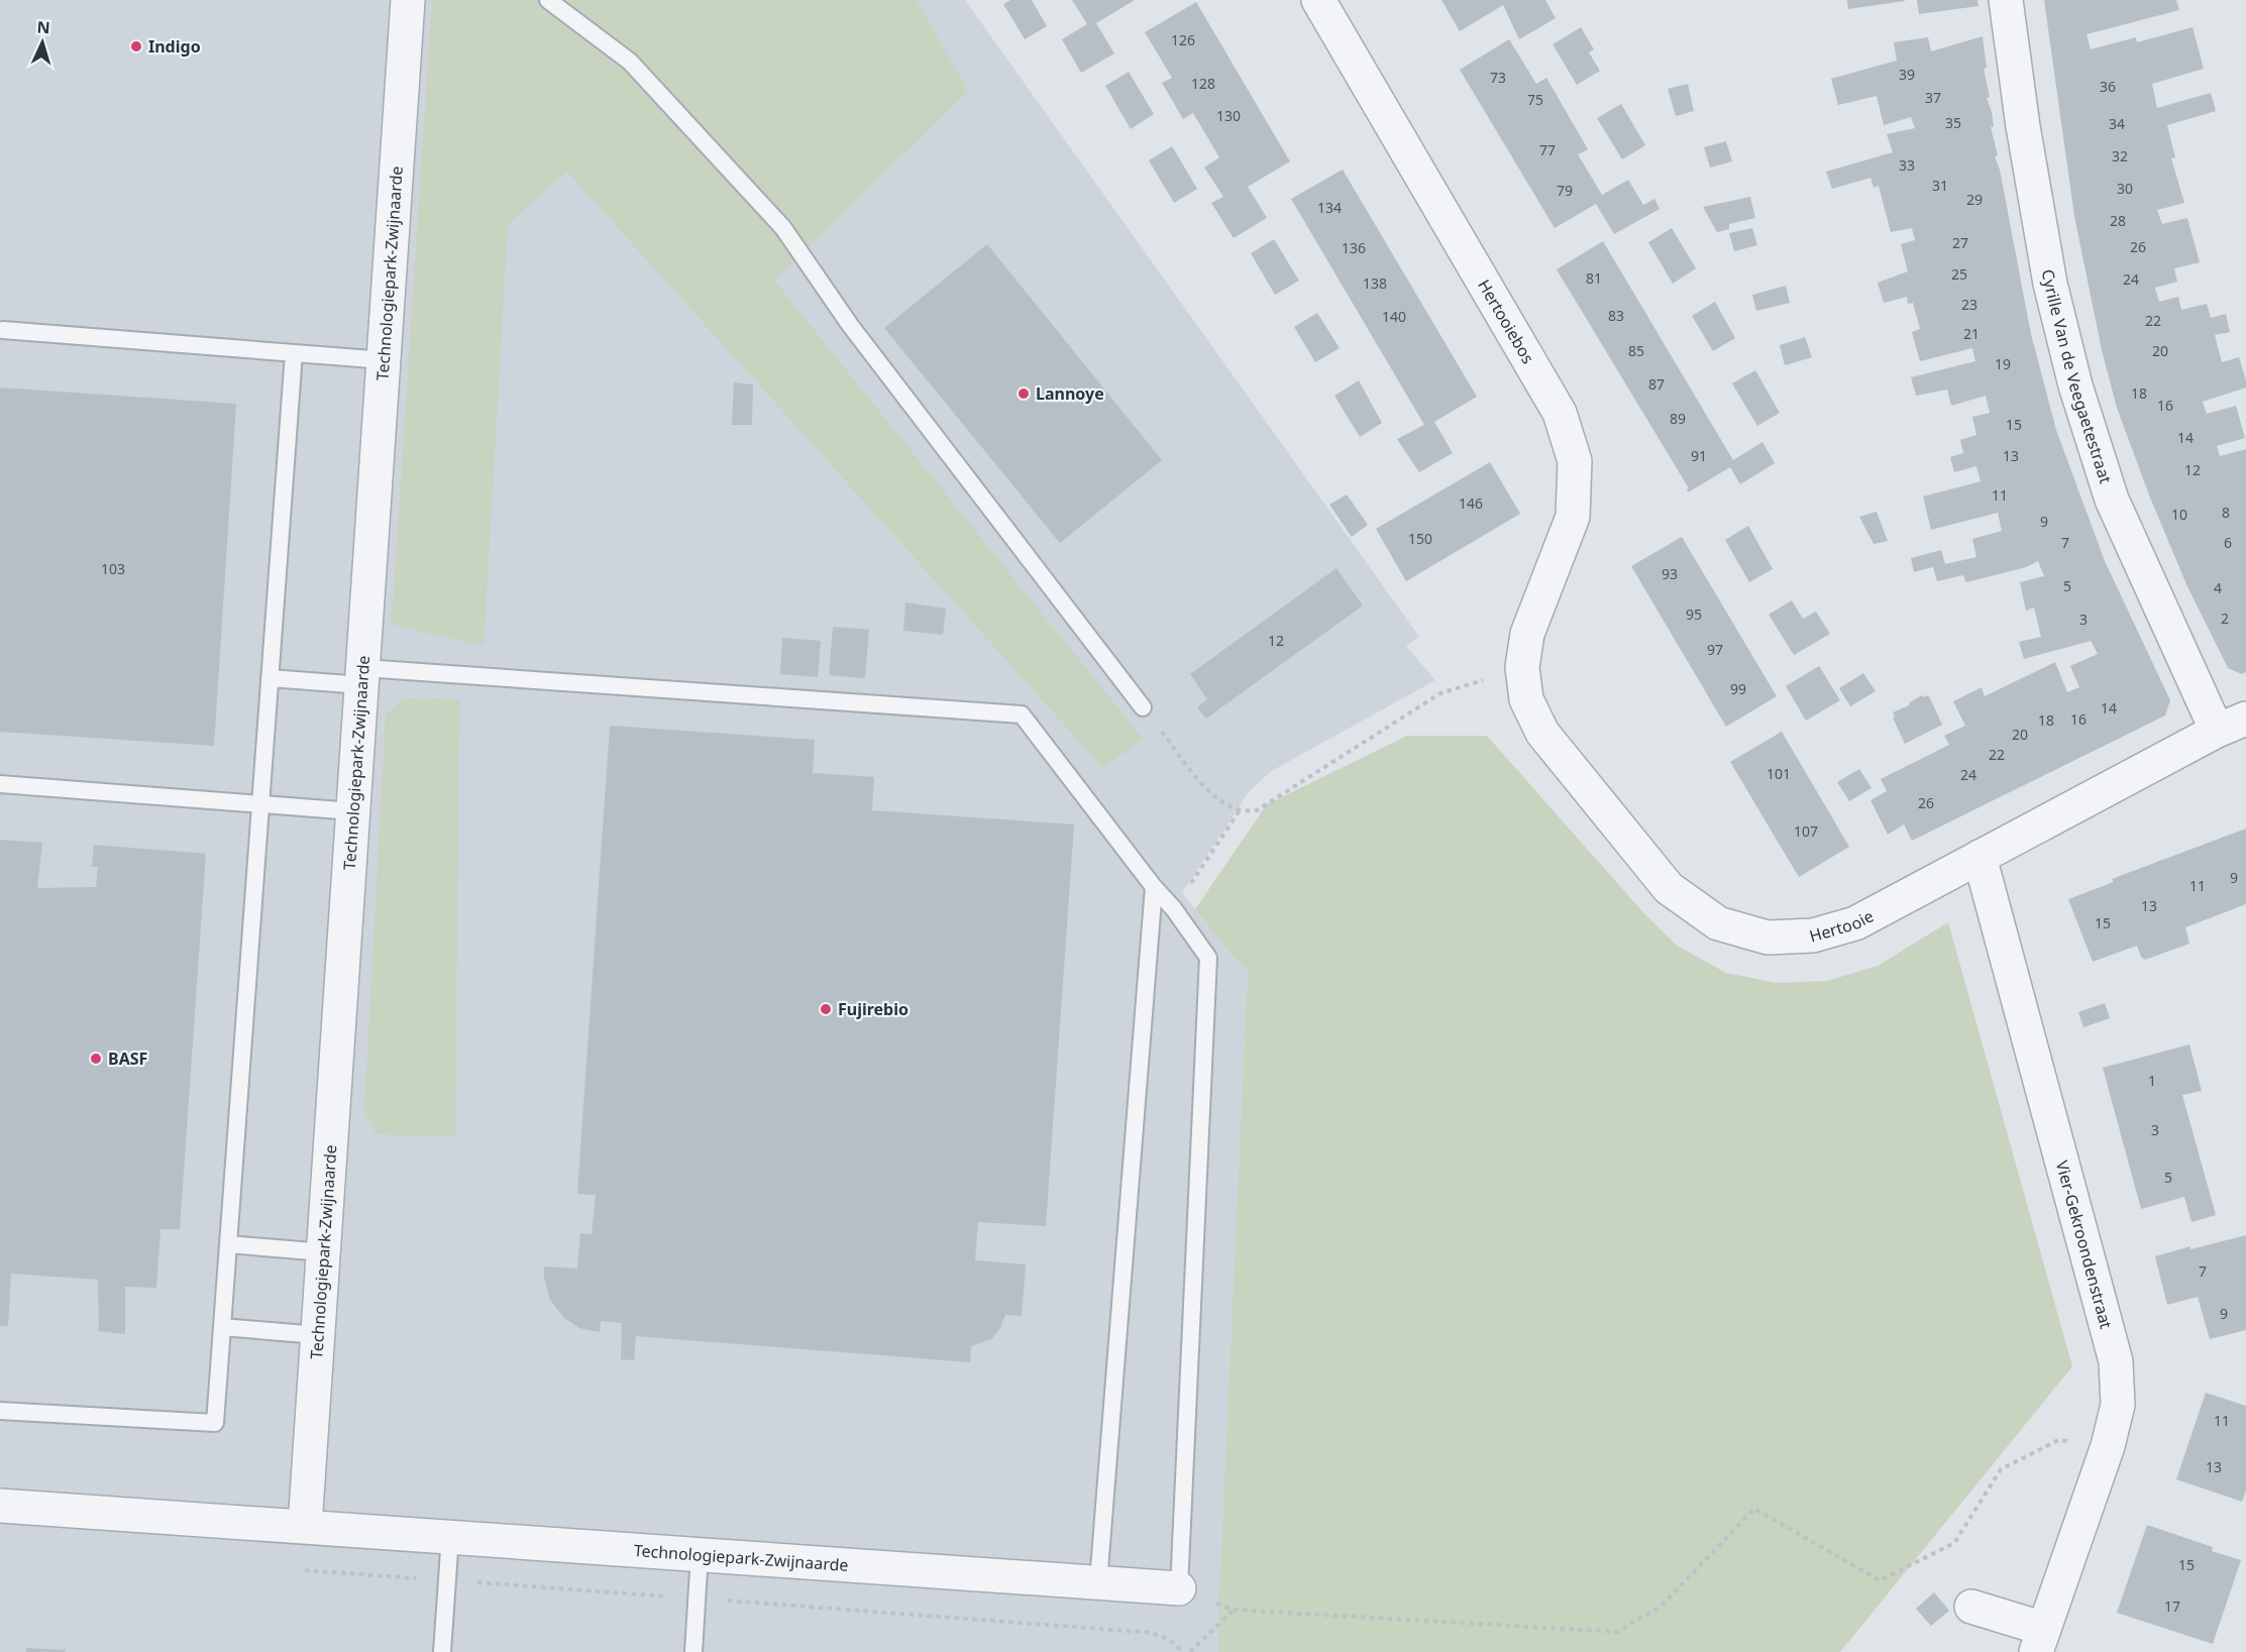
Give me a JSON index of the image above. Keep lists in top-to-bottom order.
{
  "streets": {
    "street": [
      "Technologiepark-Zwijnaarde",
      "Hertooiebos",
      "Cyrille Van de Veegaetestraat",
      "Hertooie",
      "Vier-Gekroondenstraat"
    ]
  },
  "crossings": [
    ["Hertooiebos", "Hertooie"],
    ["Cyrille Van de Veegaetestraat", "Hertooie"],
    ["Hertooie", "Vier-Gekroondenstraat"]
  ],
  "places": [
    "Indigo",
    "Lannoye",
    "Fujirebio",
    "BASF"
  ],
  "house_numbers": [
    "126",
    "39",
    "73",
    "128",
    "36",
    "37",
    "75",
    "130",
    "35",
    "34",
    "77",
    "32",
    "33",
    "31",
    "30",
    "79",
    "29",
    "134",
    "28",
    "27",
    "26",
    "136",
    "25",
    "81",
    "24",
    "138",
    "23",
    "83",
    "140",
    "22",
    "21",
    "85",
    "20",
    "19",
    "87",
    "18",
    "16",
    "89",
    "15",
    "14",
    "91",
    "13",
    "12",
    "11",
    "146",
    "8",
    "10",
    "9",
    "150",
    "7",
    "6",
    "103",
    "93",
    "5",
    "4",
    "95",
    "2",
    "3",
    "12",
    "97",
    "99",
    "14",
    "16",
    "18",
    "20",
    "22",
    "101",
    "24",
    "26",
    "107",
    "9",
    "11",
    "13",
    "15",
    "1",
    "3",
    "5",
    "7",
    "9",
    "11",
    "13",
    "15",
    "17"
  ],
  "north": "top"
}
